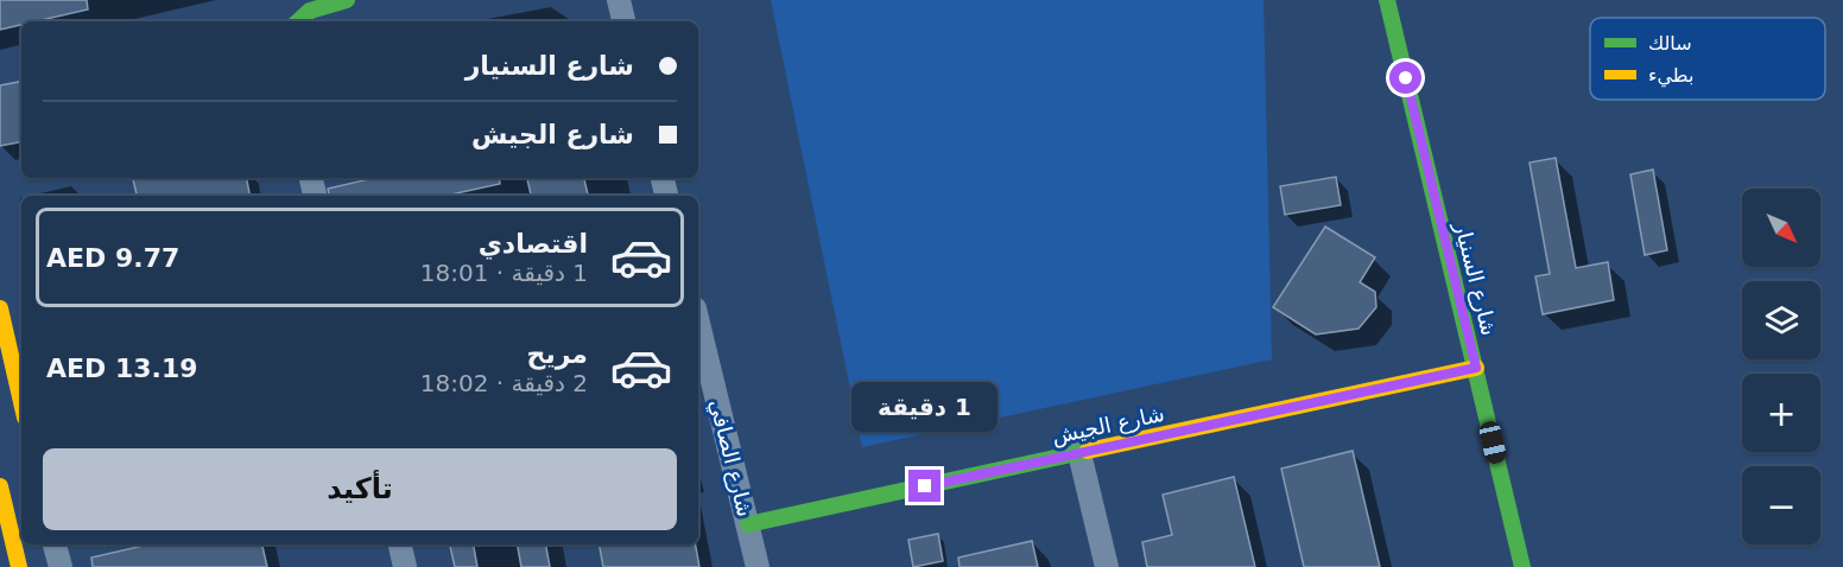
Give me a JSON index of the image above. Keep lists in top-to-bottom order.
{
  "streets": {
    "street": ["شارع السنيار", "شارع الجيش", "شارع الصافي"]
  },
  "crossings": [
    ["شارع السنيار", "شارع الجيش"],
    ["شارع الجيش", "شارع الصافي"]
  ],
  "legend": ["سالك", "بطيء"],
  "north": "bottom right",
  "page": {
    "banner": ["شارع السنيار", "شارع الجيش"],
    "map_buttons": ["+", "−"],
    "list": [
      {
        "name": "اقتصادي",
        "note": "1 دقيقة · 18:01",
        "value": "AED 9.77"
      },
      {
        "name": "مريح",
        "note": "2 دقيقة · 18:02",
        "value": "AED 13.19"
      }
    ],
    "bubble": "1 دقيقة",
    "buttons": "تأكيد"
  }
}
